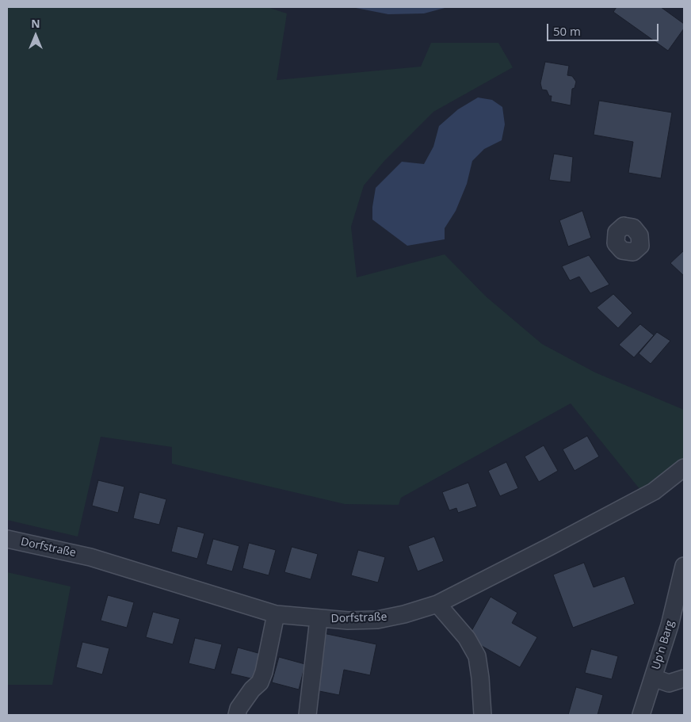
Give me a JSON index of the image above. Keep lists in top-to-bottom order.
{
  "streets": {
    "street": ["Dorfstraße", "Up'n Barg"]
  },
  "scale_bar": "50 m",
  "north": "top"
}
